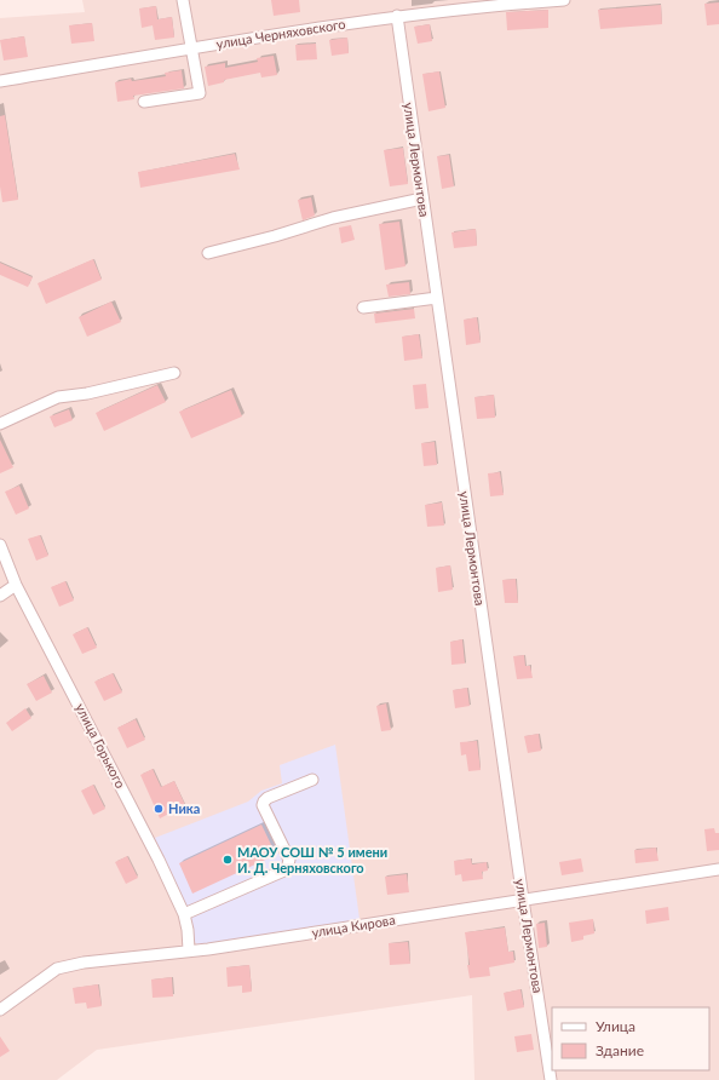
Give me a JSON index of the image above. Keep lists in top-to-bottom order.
{
  "streets": {
    "street": [
      "улица Черняховского",
      "улица Лермонтова",
      "улица Горького",
      "улица Кирова"
    ]
  },
  "crossings": [
    ["улица Черняховского", "улица Лермонтова"],
    ["улица Лермонтова", "улица Кирова"],
    ["улица Горького", "улица Кирова"]
  ],
  "places": ["Ника", "МАОУ СОШ № 5 имени И. Д. Черняховского"],
  "legend": ["Улица", "Здание"]
}
